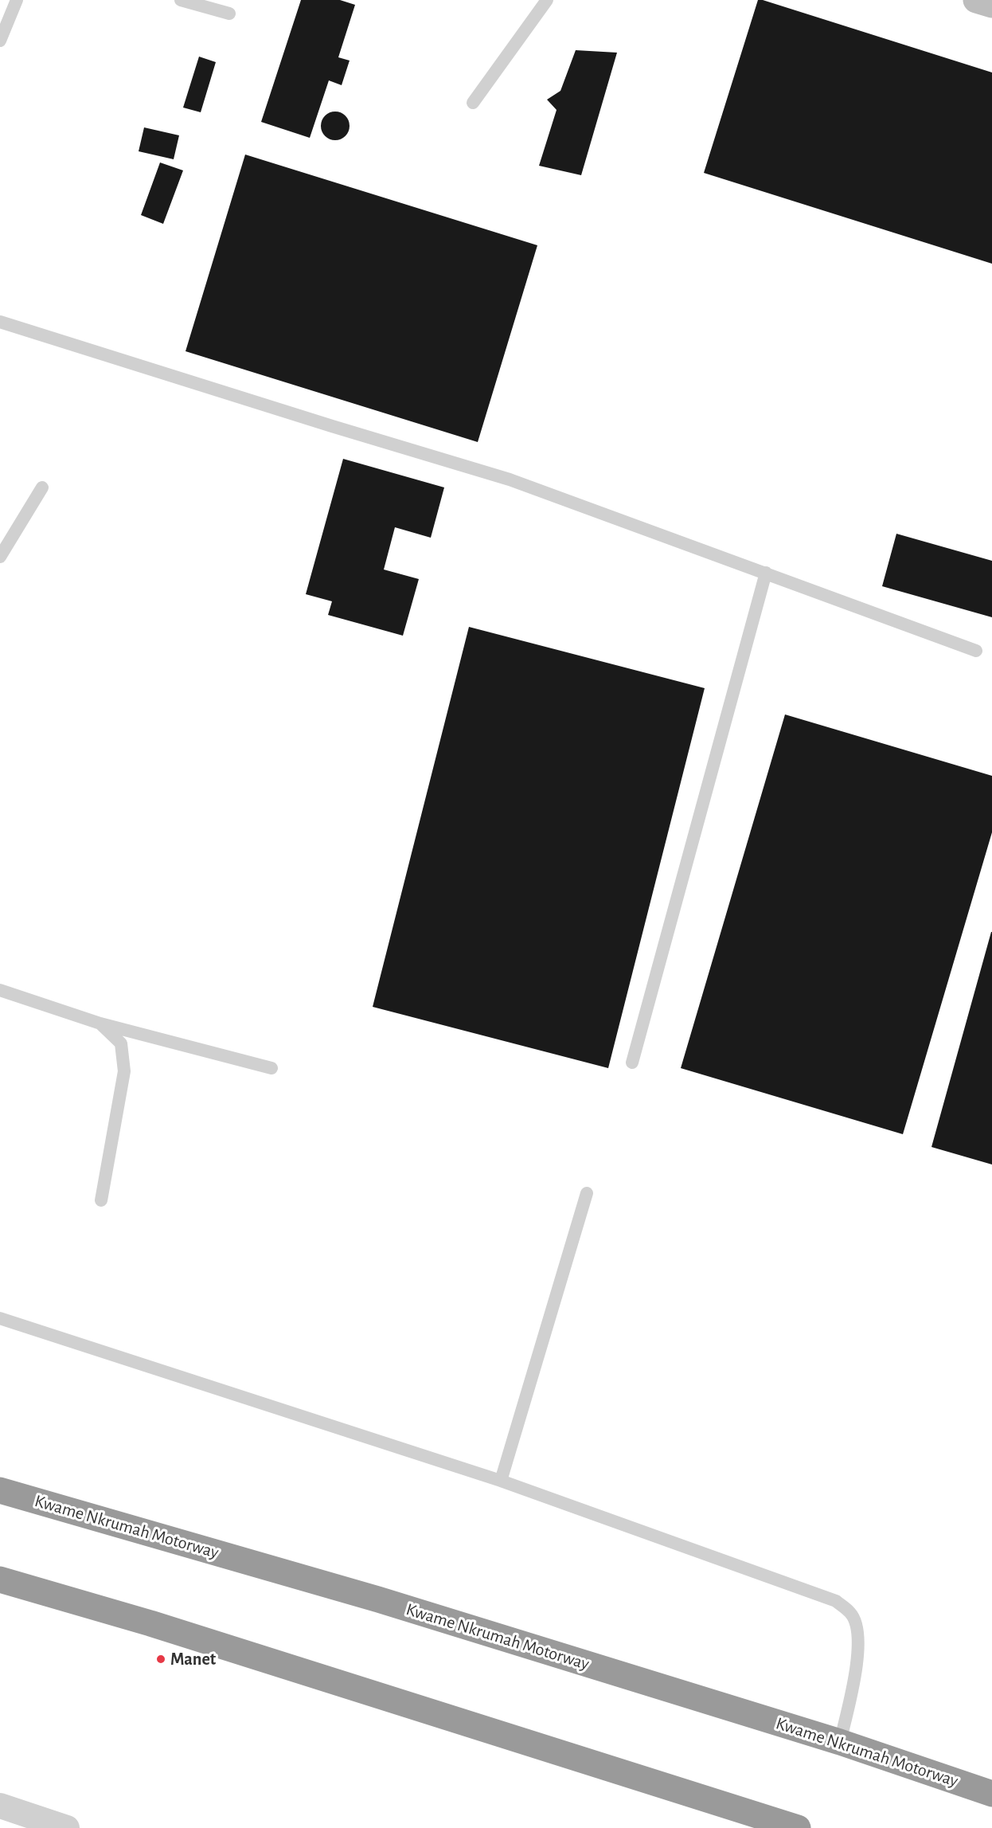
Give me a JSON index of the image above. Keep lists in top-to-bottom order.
{
  "streets": {
    "highway": ["Kwame Nkrumah Motorway"]
  },
  "places": ["Manet"]
}
